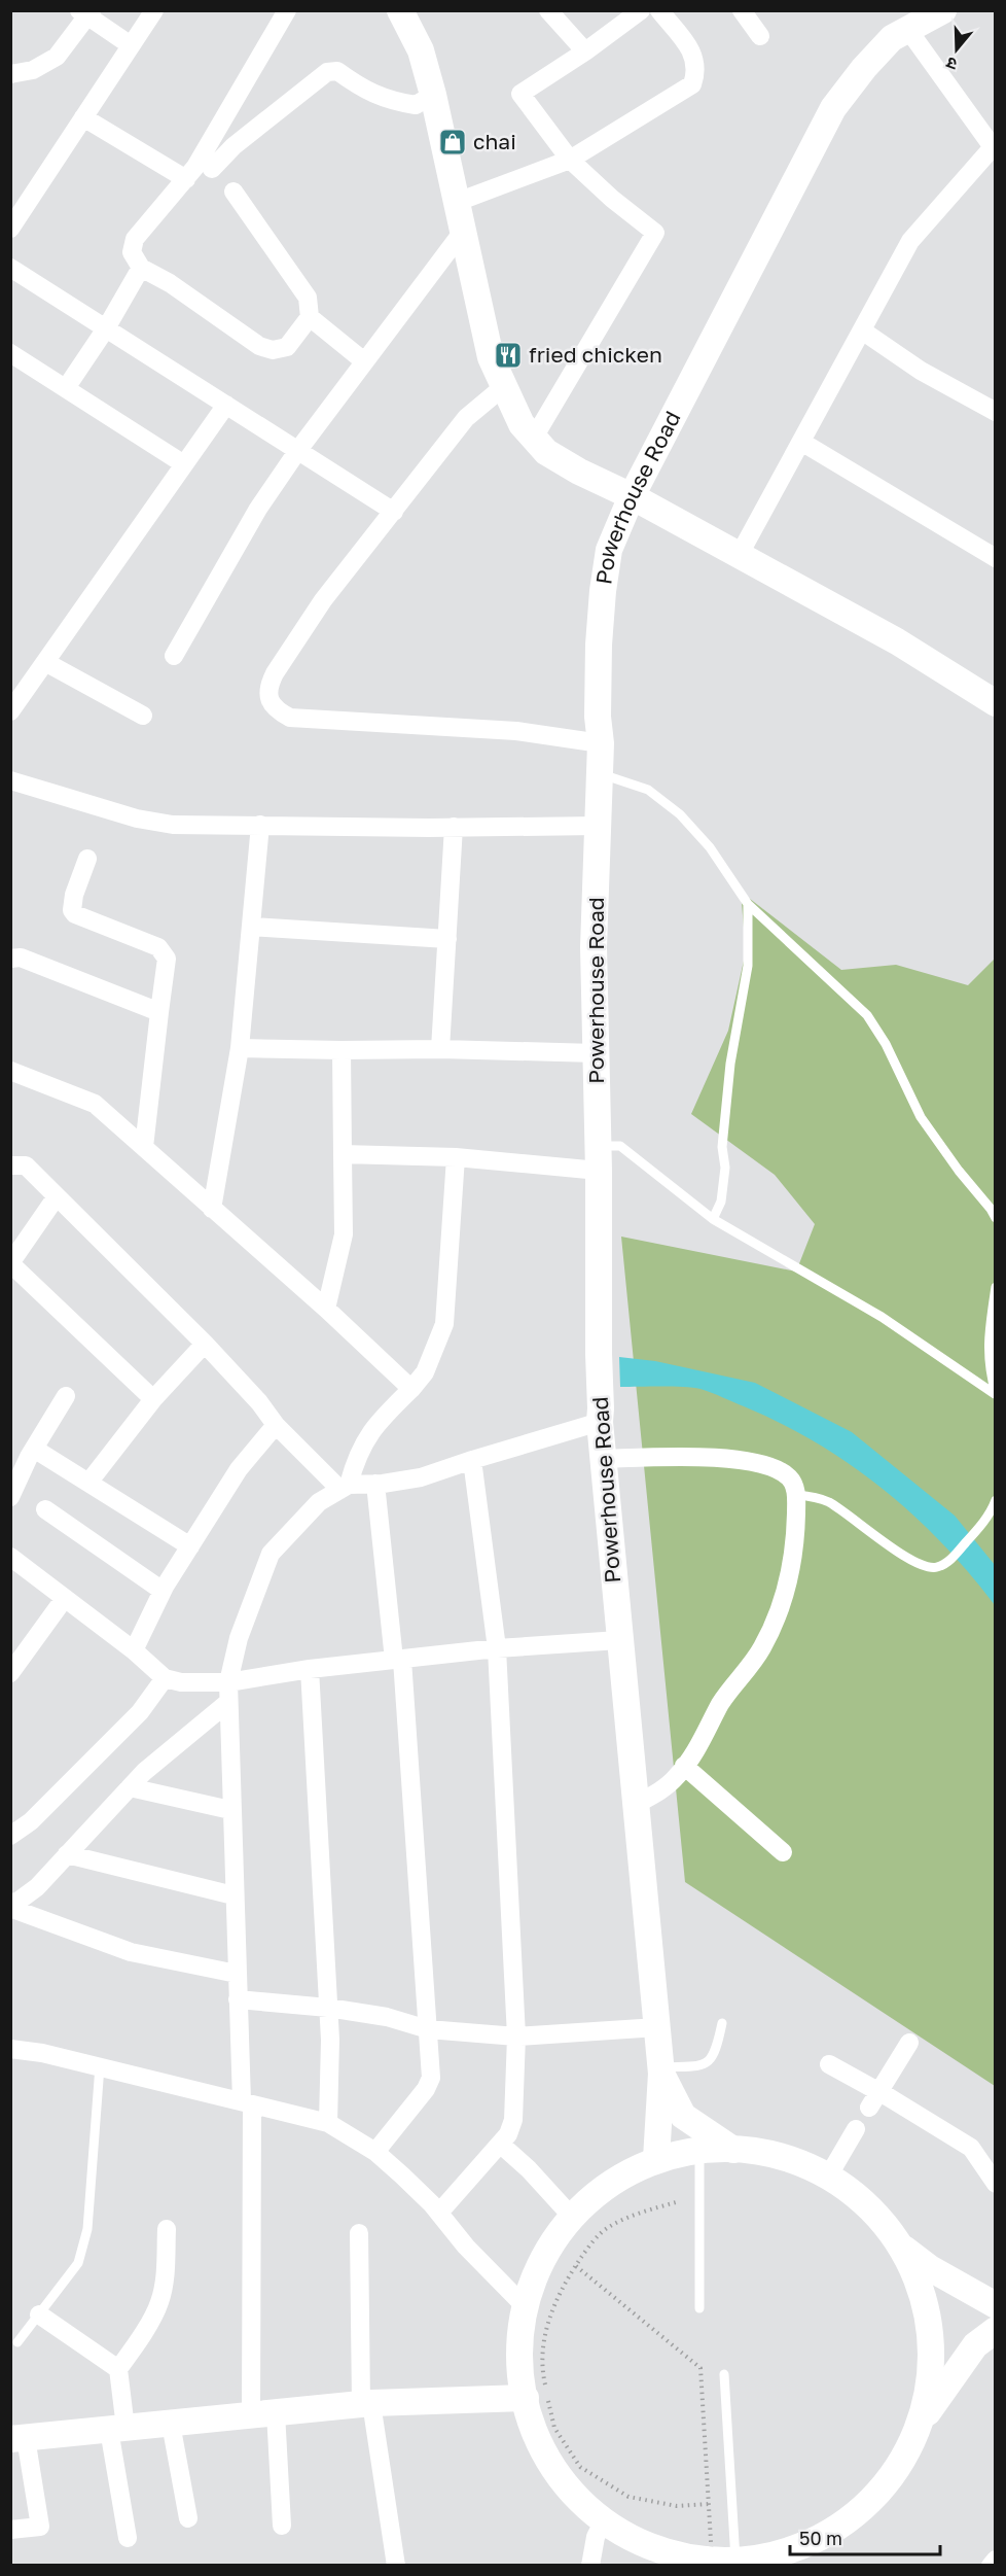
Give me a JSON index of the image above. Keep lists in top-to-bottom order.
{
  "streets": {
    "main road": ["Powerhouse Road"]
  },
  "places": {
    "shop": ["chai"],
    "restaurant": ["fried chicken"]
  },
  "scale_bar": "50 m",
  "north": "bottom"
}
